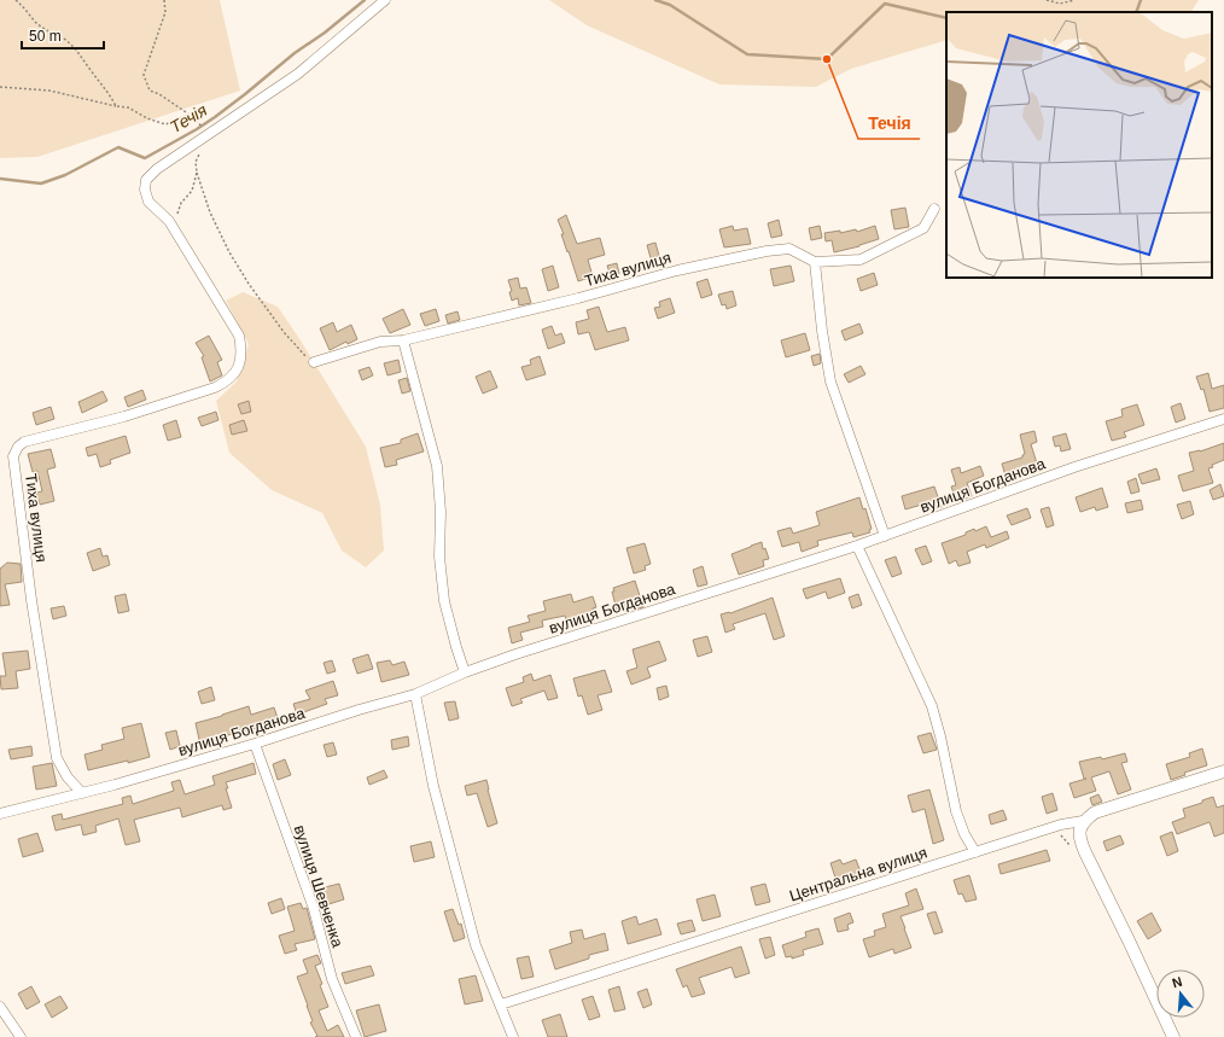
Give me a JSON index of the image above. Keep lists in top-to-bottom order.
{
  "streets": {
    "street": [
      "Тиха вулиця",
      "вулиця Богданова",
      "Центральна вулиця",
      "вулиця Шевченка"
    ]
  },
  "crossings": [
    ["Тиха вулиця", "вулиця Богданова"],
    ["вулиця Богданова", "вулиця Шевченка"]
  ],
  "water": ["Течія"],
  "places": ["Течія"],
  "scale_bar": "50 m",
  "north": "top"
}
